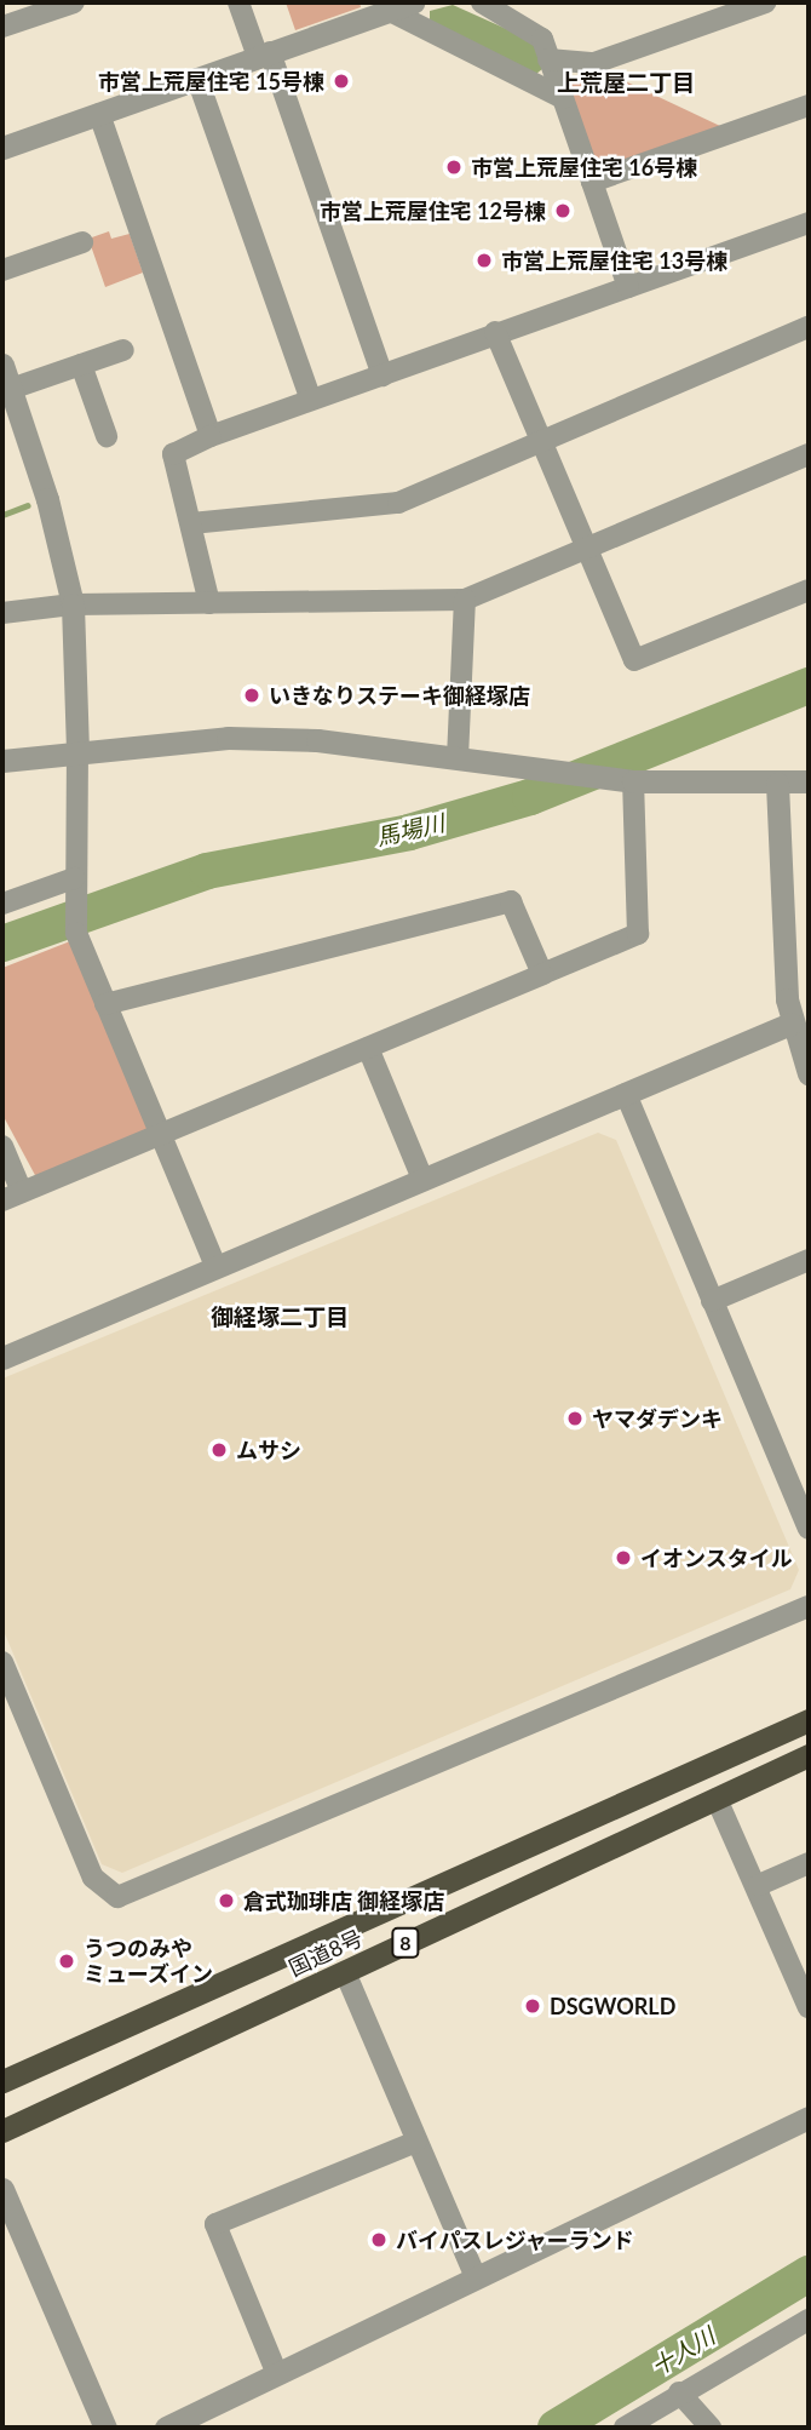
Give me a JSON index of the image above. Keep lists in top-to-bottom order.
{
  "streets": {
    "highway": ["8", "国道8号"]
  },
  "districts": ["上荒屋二丁目", "御経塚二丁目"],
  "water": ["馬場川", "十人川"],
  "places": [
    "市営上荒屋住宅 15号棟",
    "市営上荒屋住宅 16号棟",
    "市営上荒屋住宅 12号棟",
    "市営上荒屋住宅 13号棟",
    "いきなりステーキ御経塚店",
    "ヤマダデンキ",
    "ムサシ",
    "イオンスタイル",
    "倉式珈琲店 御経塚店",
    "うつのみや ミューズイン",
    "DSGWORLD",
    "バイパスレジャーランド"
  ]
}
